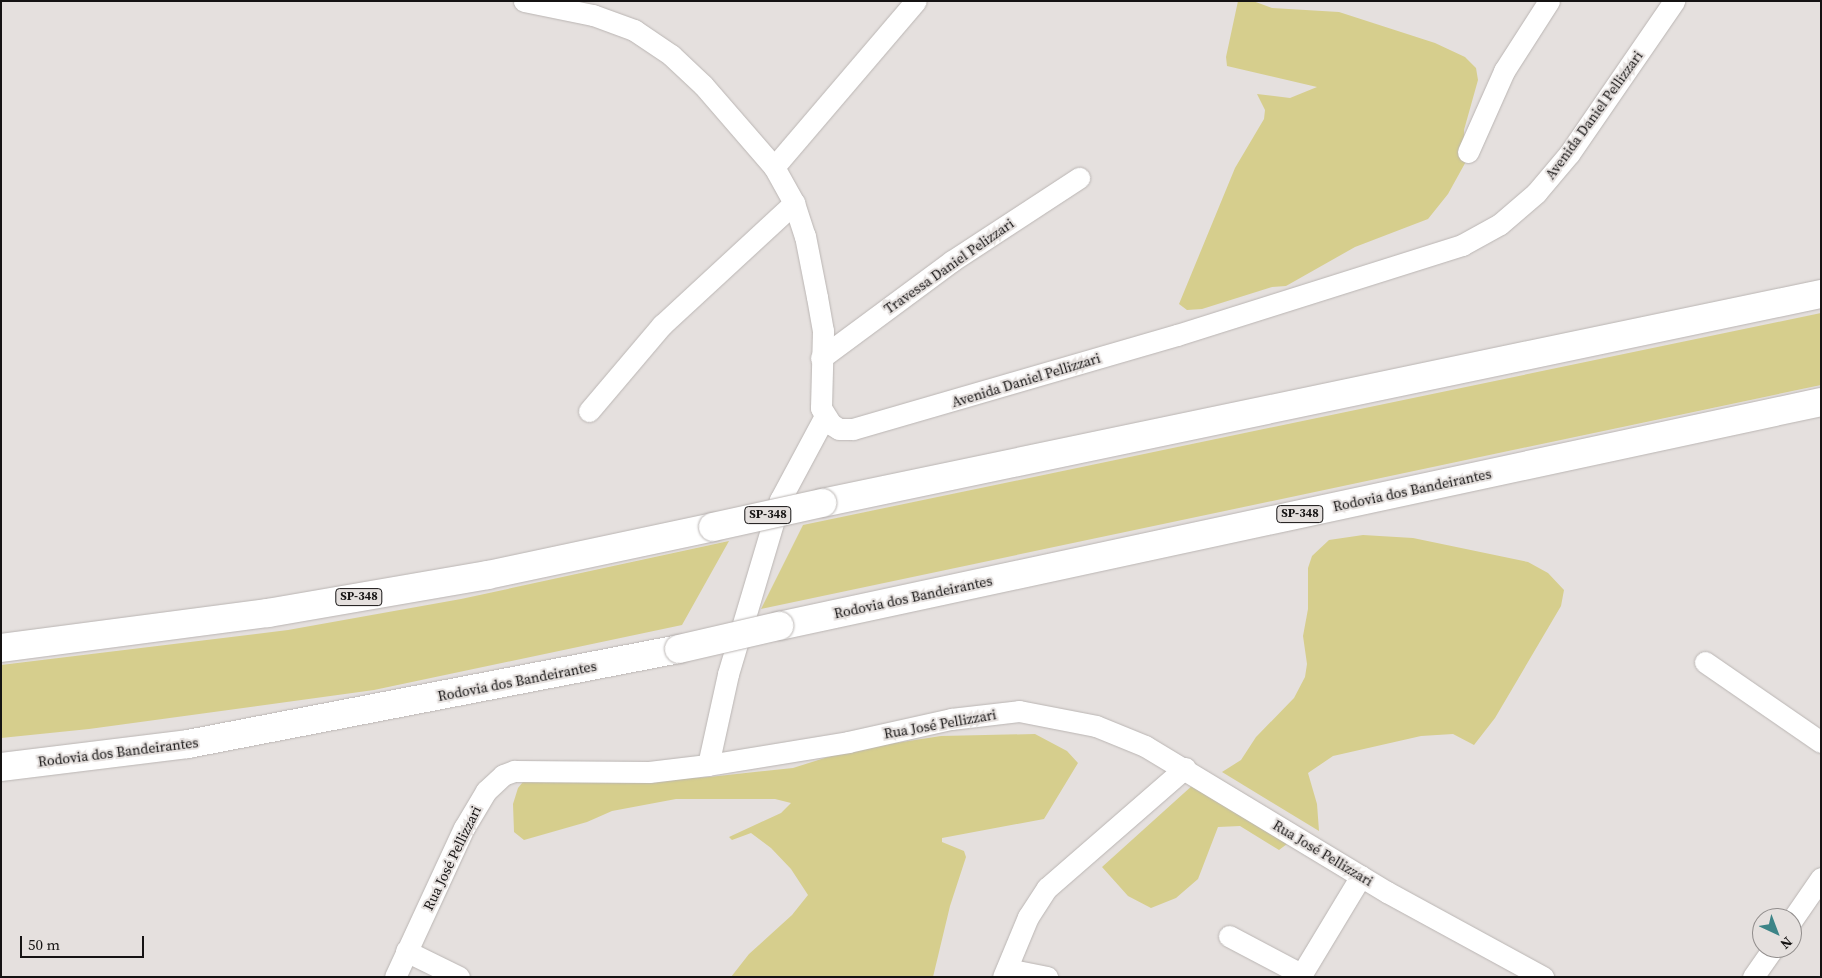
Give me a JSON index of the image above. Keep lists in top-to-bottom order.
{
  "streets": {
    "highway": ["Rodovia dos Bandeirantes", "SP-348"],
    "street": ["Avenida Daniel Pellizzari", "Travessa Daniel Pelizzari", "Rua José Pellizzari"]
  },
  "scale_bar": "50 m",
  "north": "bottom right"
}
